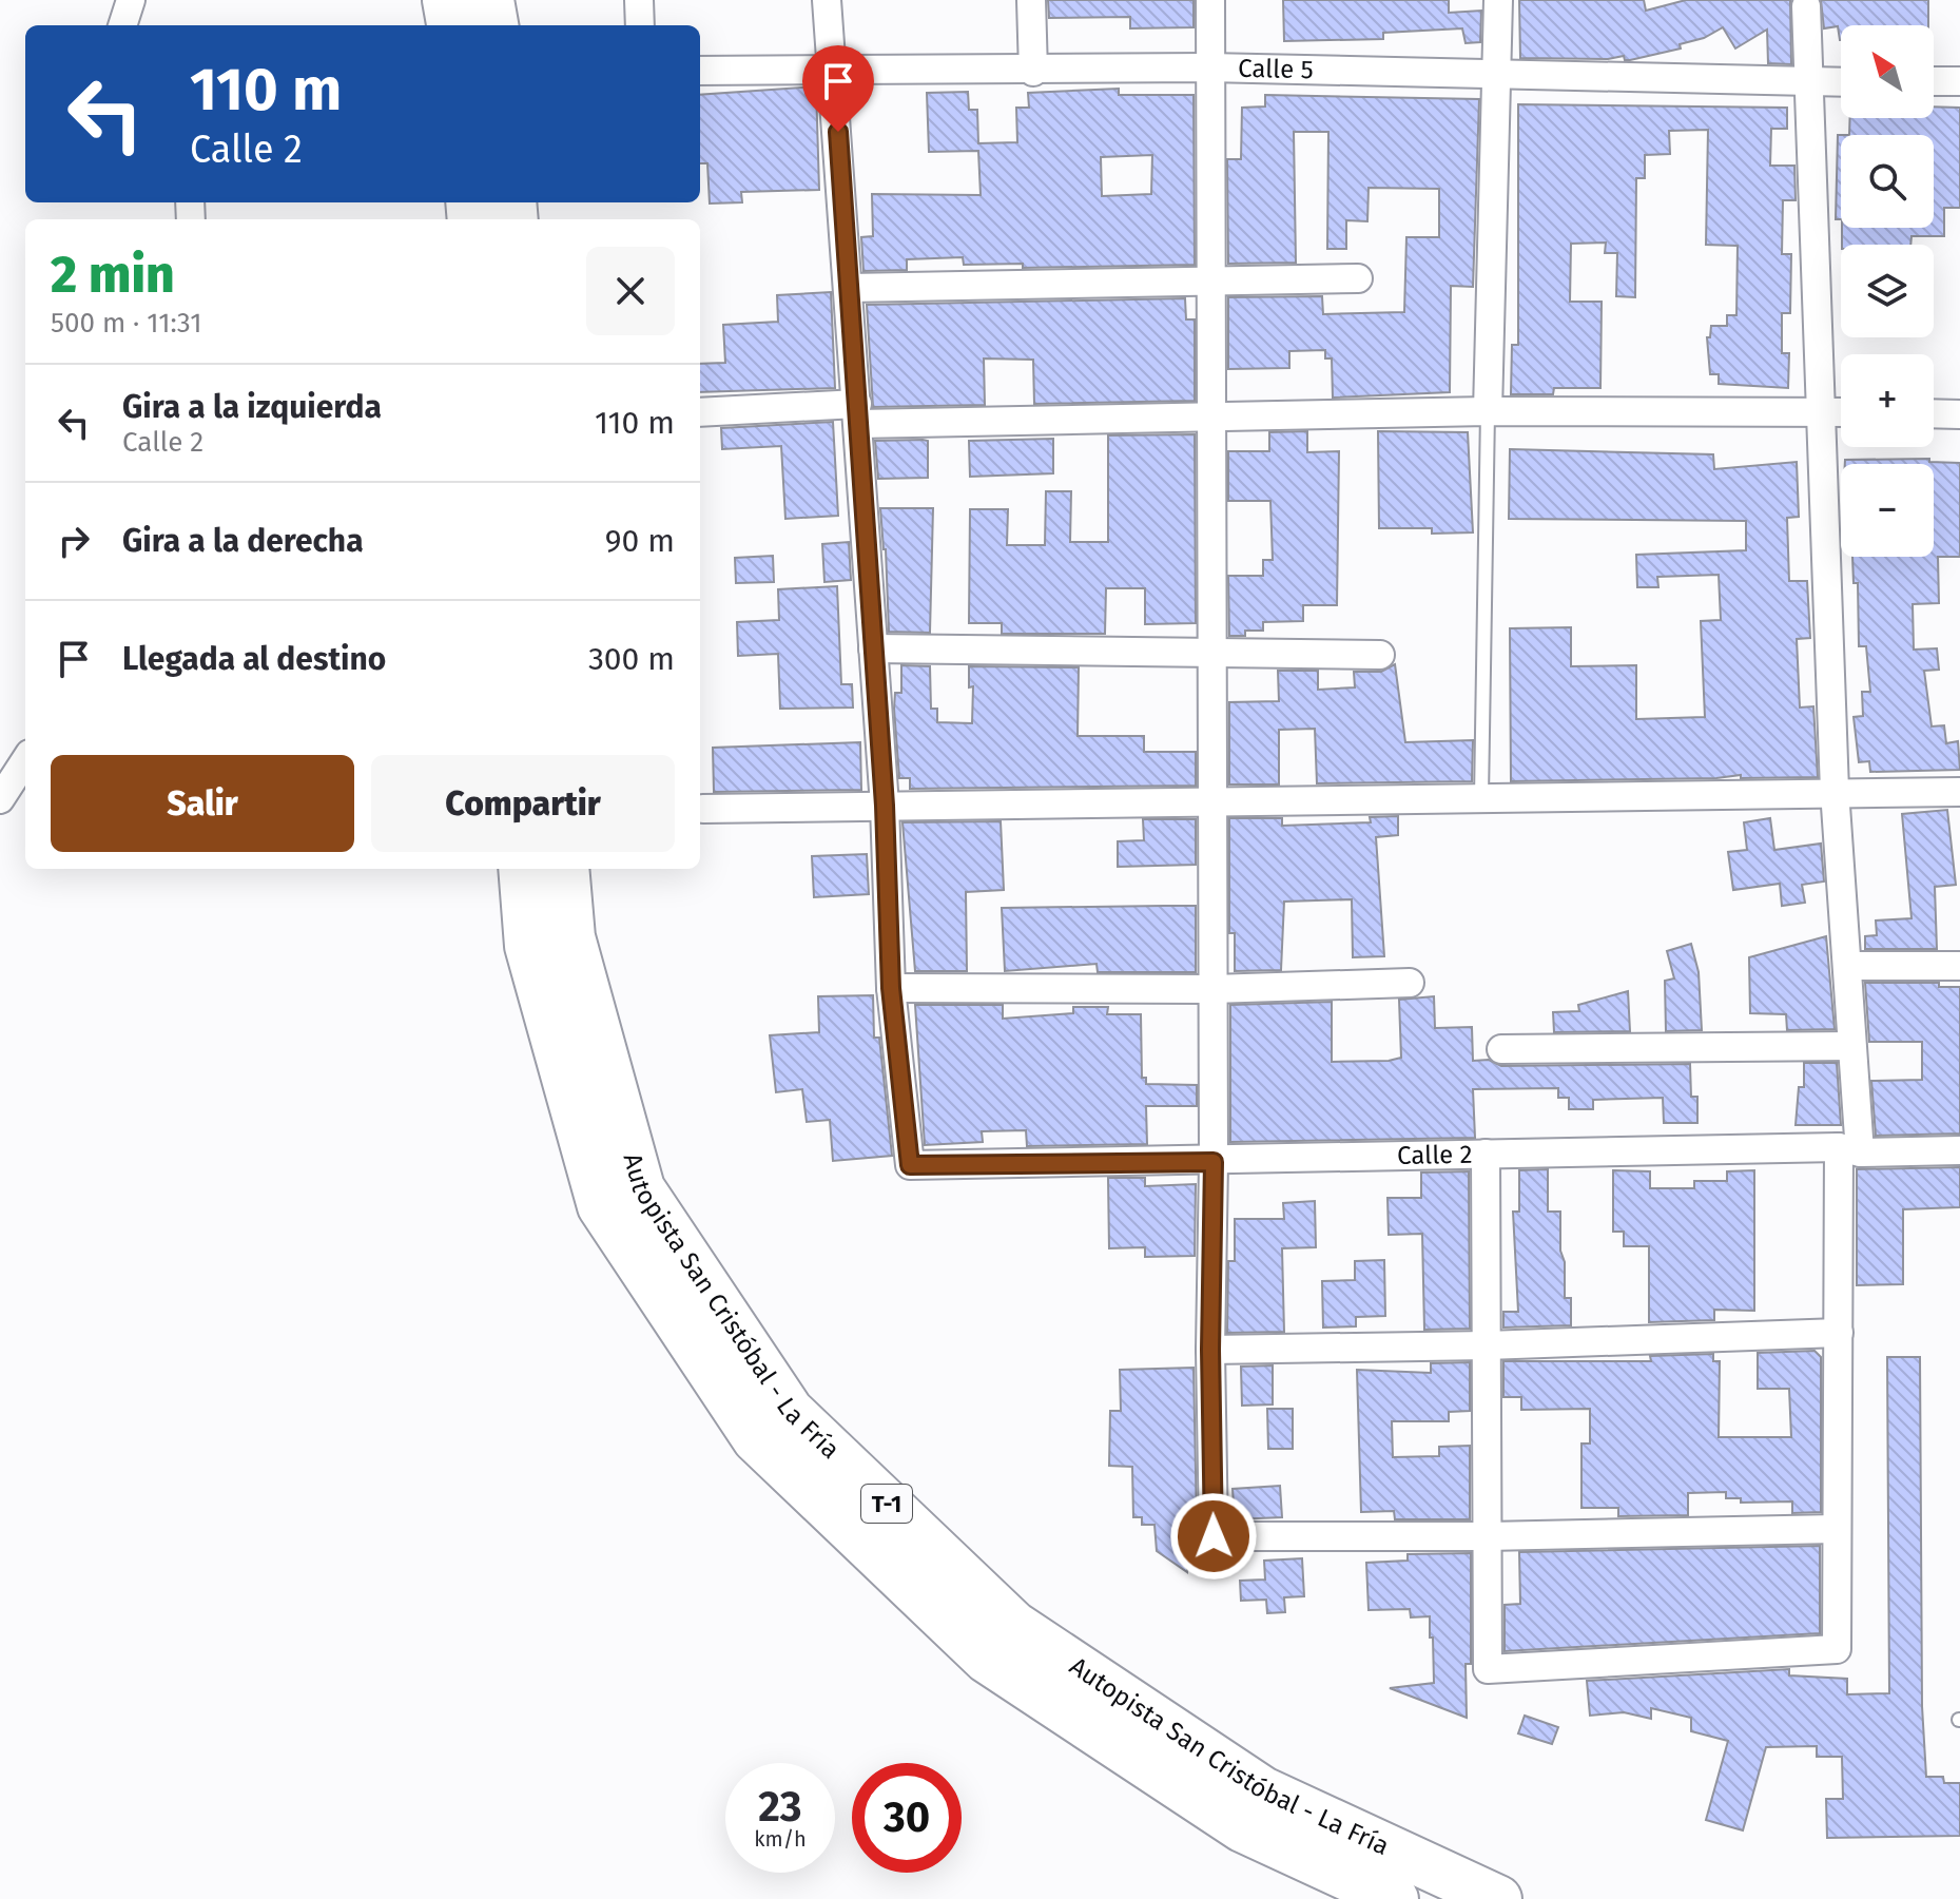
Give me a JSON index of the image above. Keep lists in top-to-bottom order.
{
  "streets": {
    "highway": ["Autopista San Cristóbal - La Fría", "T-1"],
    "street": ["Calle 5", "Calle 2"]
  },
  "north": "top left",
  "page": {
    "map_buttons": ["+", "−"],
    "turn": ["110 m", "Calle 2"],
    "heading": ["2 min", "500 m · 11:31"],
    "list": [
      {
        "name": "Gira a la izquierda",
        "note": "Calle 2",
        "value": "110 m"
      },
      {
        "name": "Gira a la derecha",
        "value": "90 m"
      },
      {
        "name": "Llegada al destino",
        "value": "300 m"
      }
    ],
    "buttons": ["Salir", "Compartir"],
    "speed": "23 km/h",
    "limit": "30"
  }
}
